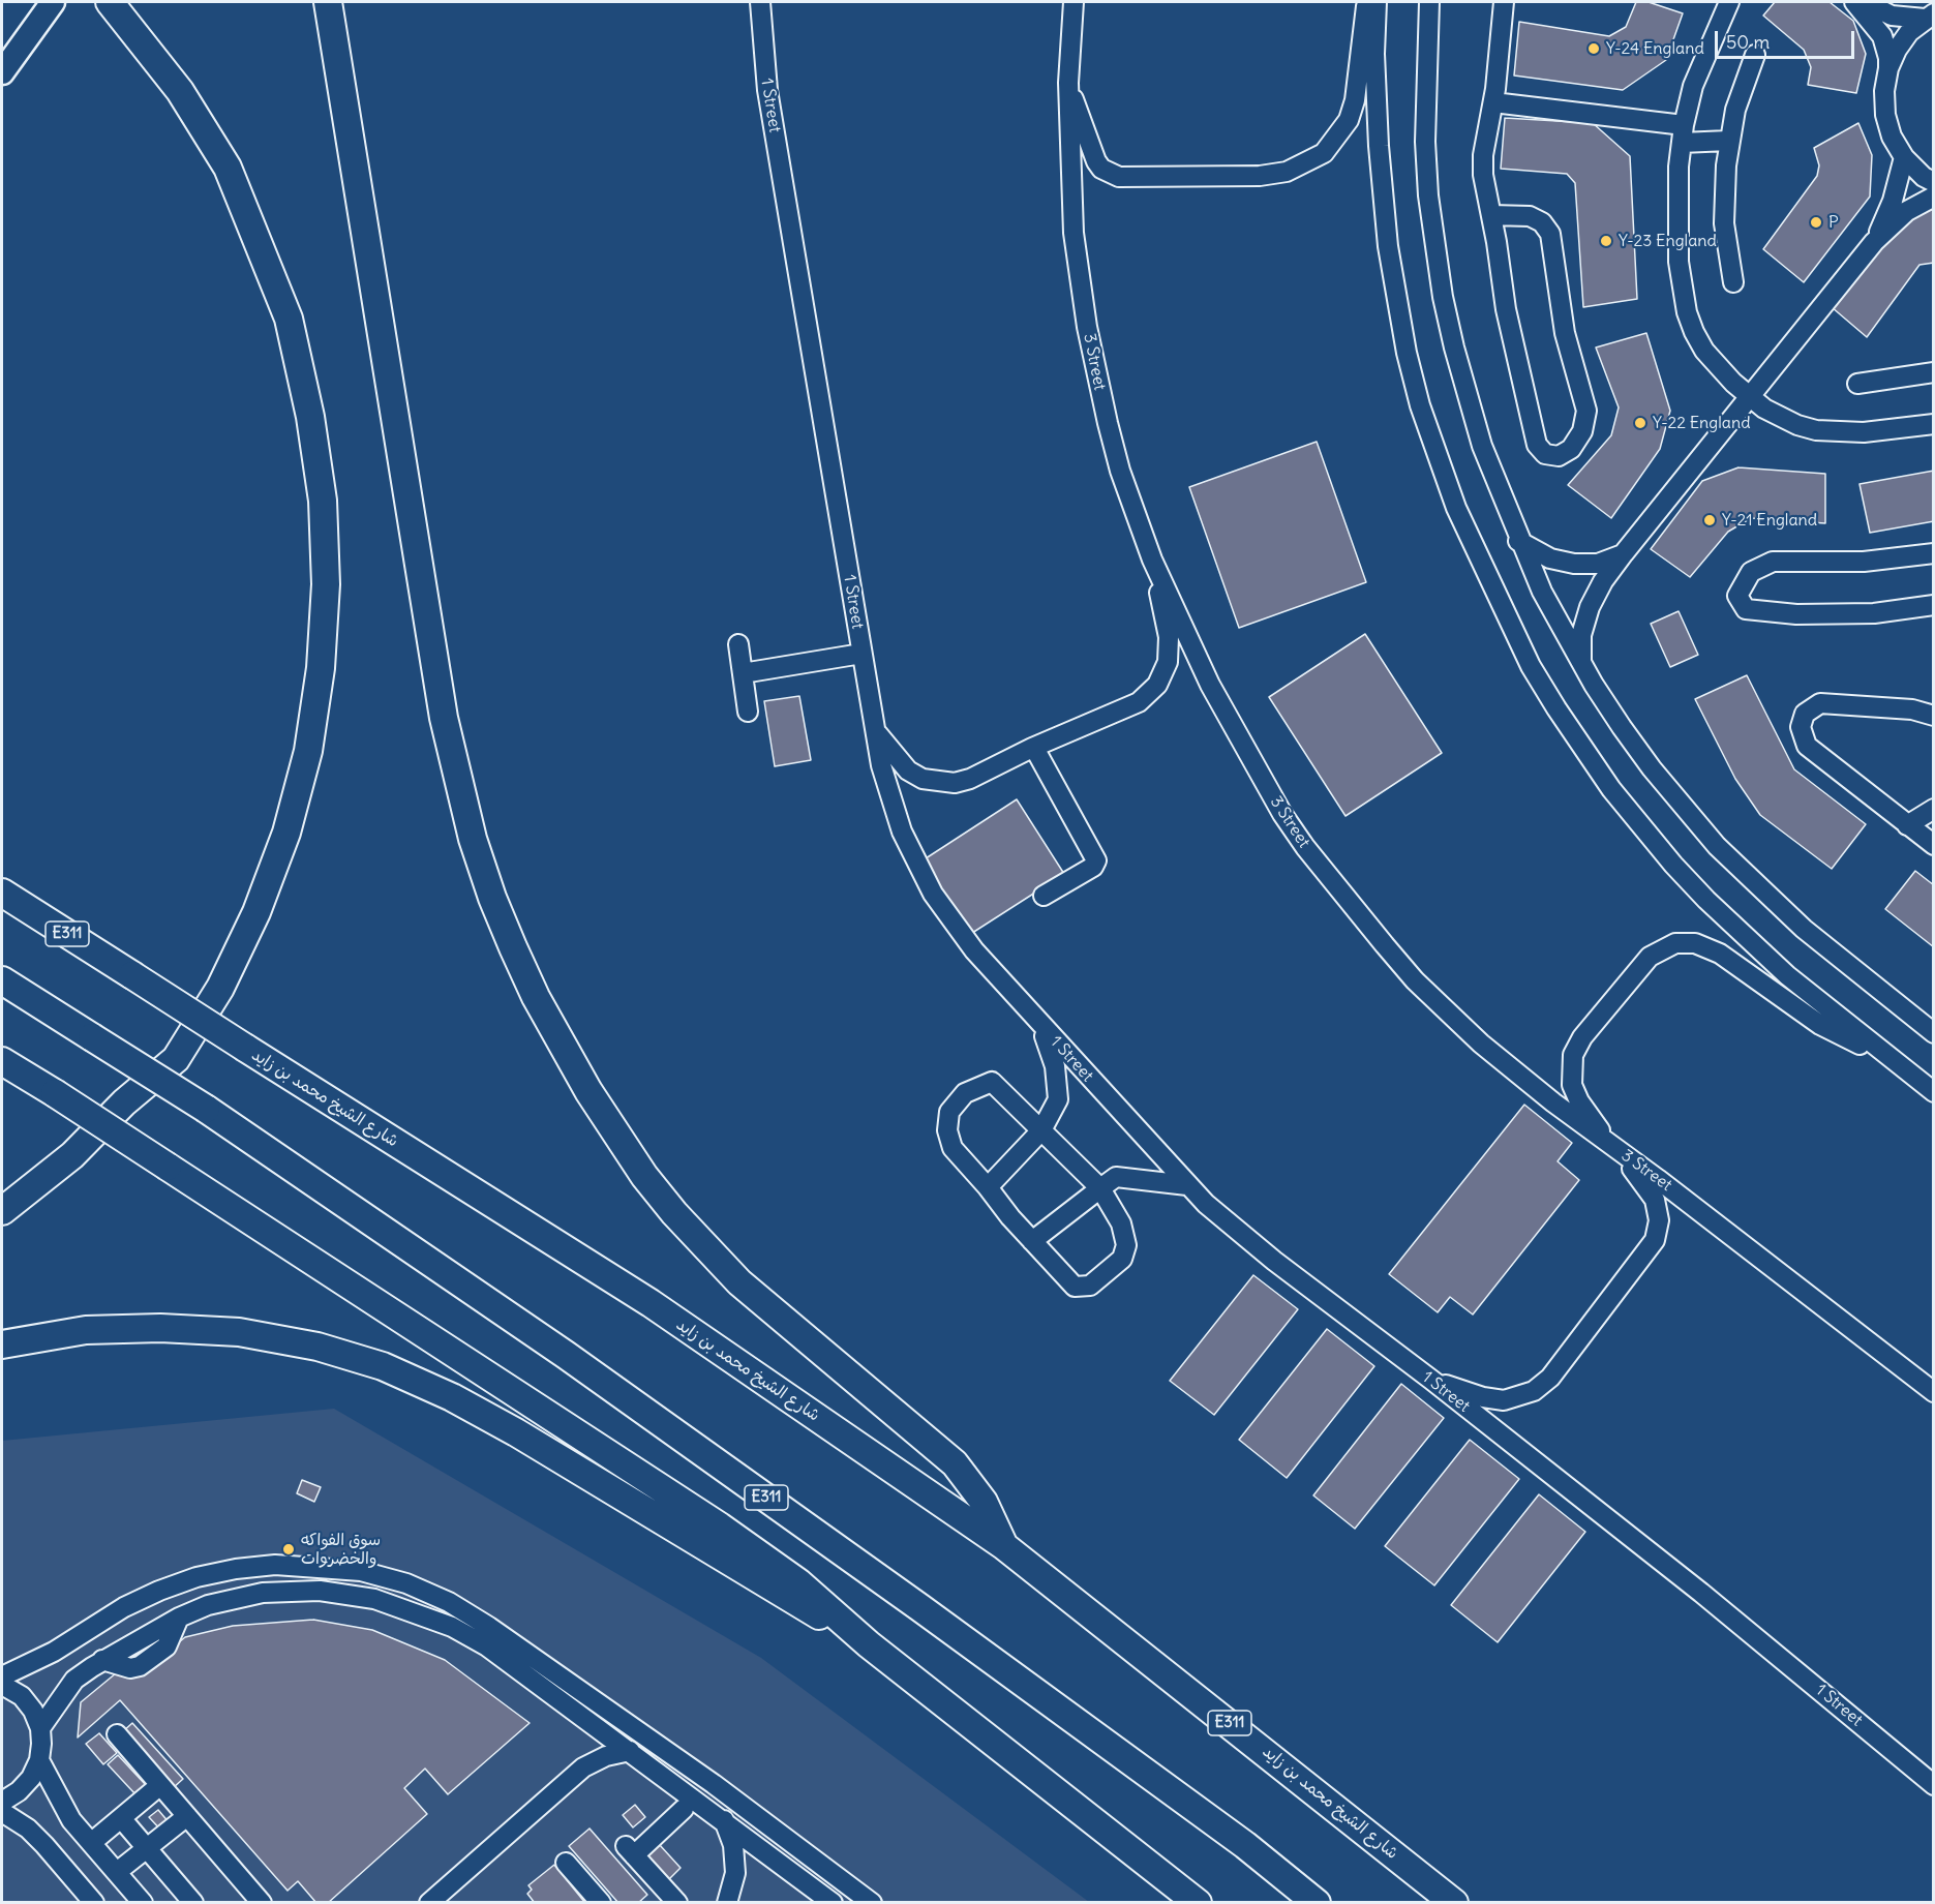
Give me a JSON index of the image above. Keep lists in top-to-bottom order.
{
  "streets": {
    "highway": ["E311", "شارع الشيخ محمد بن زايد"],
    "street": ["1 Street", "3 Street"]
  },
  "places": [
    "Y-24 England",
    "P",
    "Y-23 England",
    "Y-22 England",
    "Y-21 England",
    "سوق الفواكه والخضروات"
  ],
  "scale_bar": "50 m"
}
